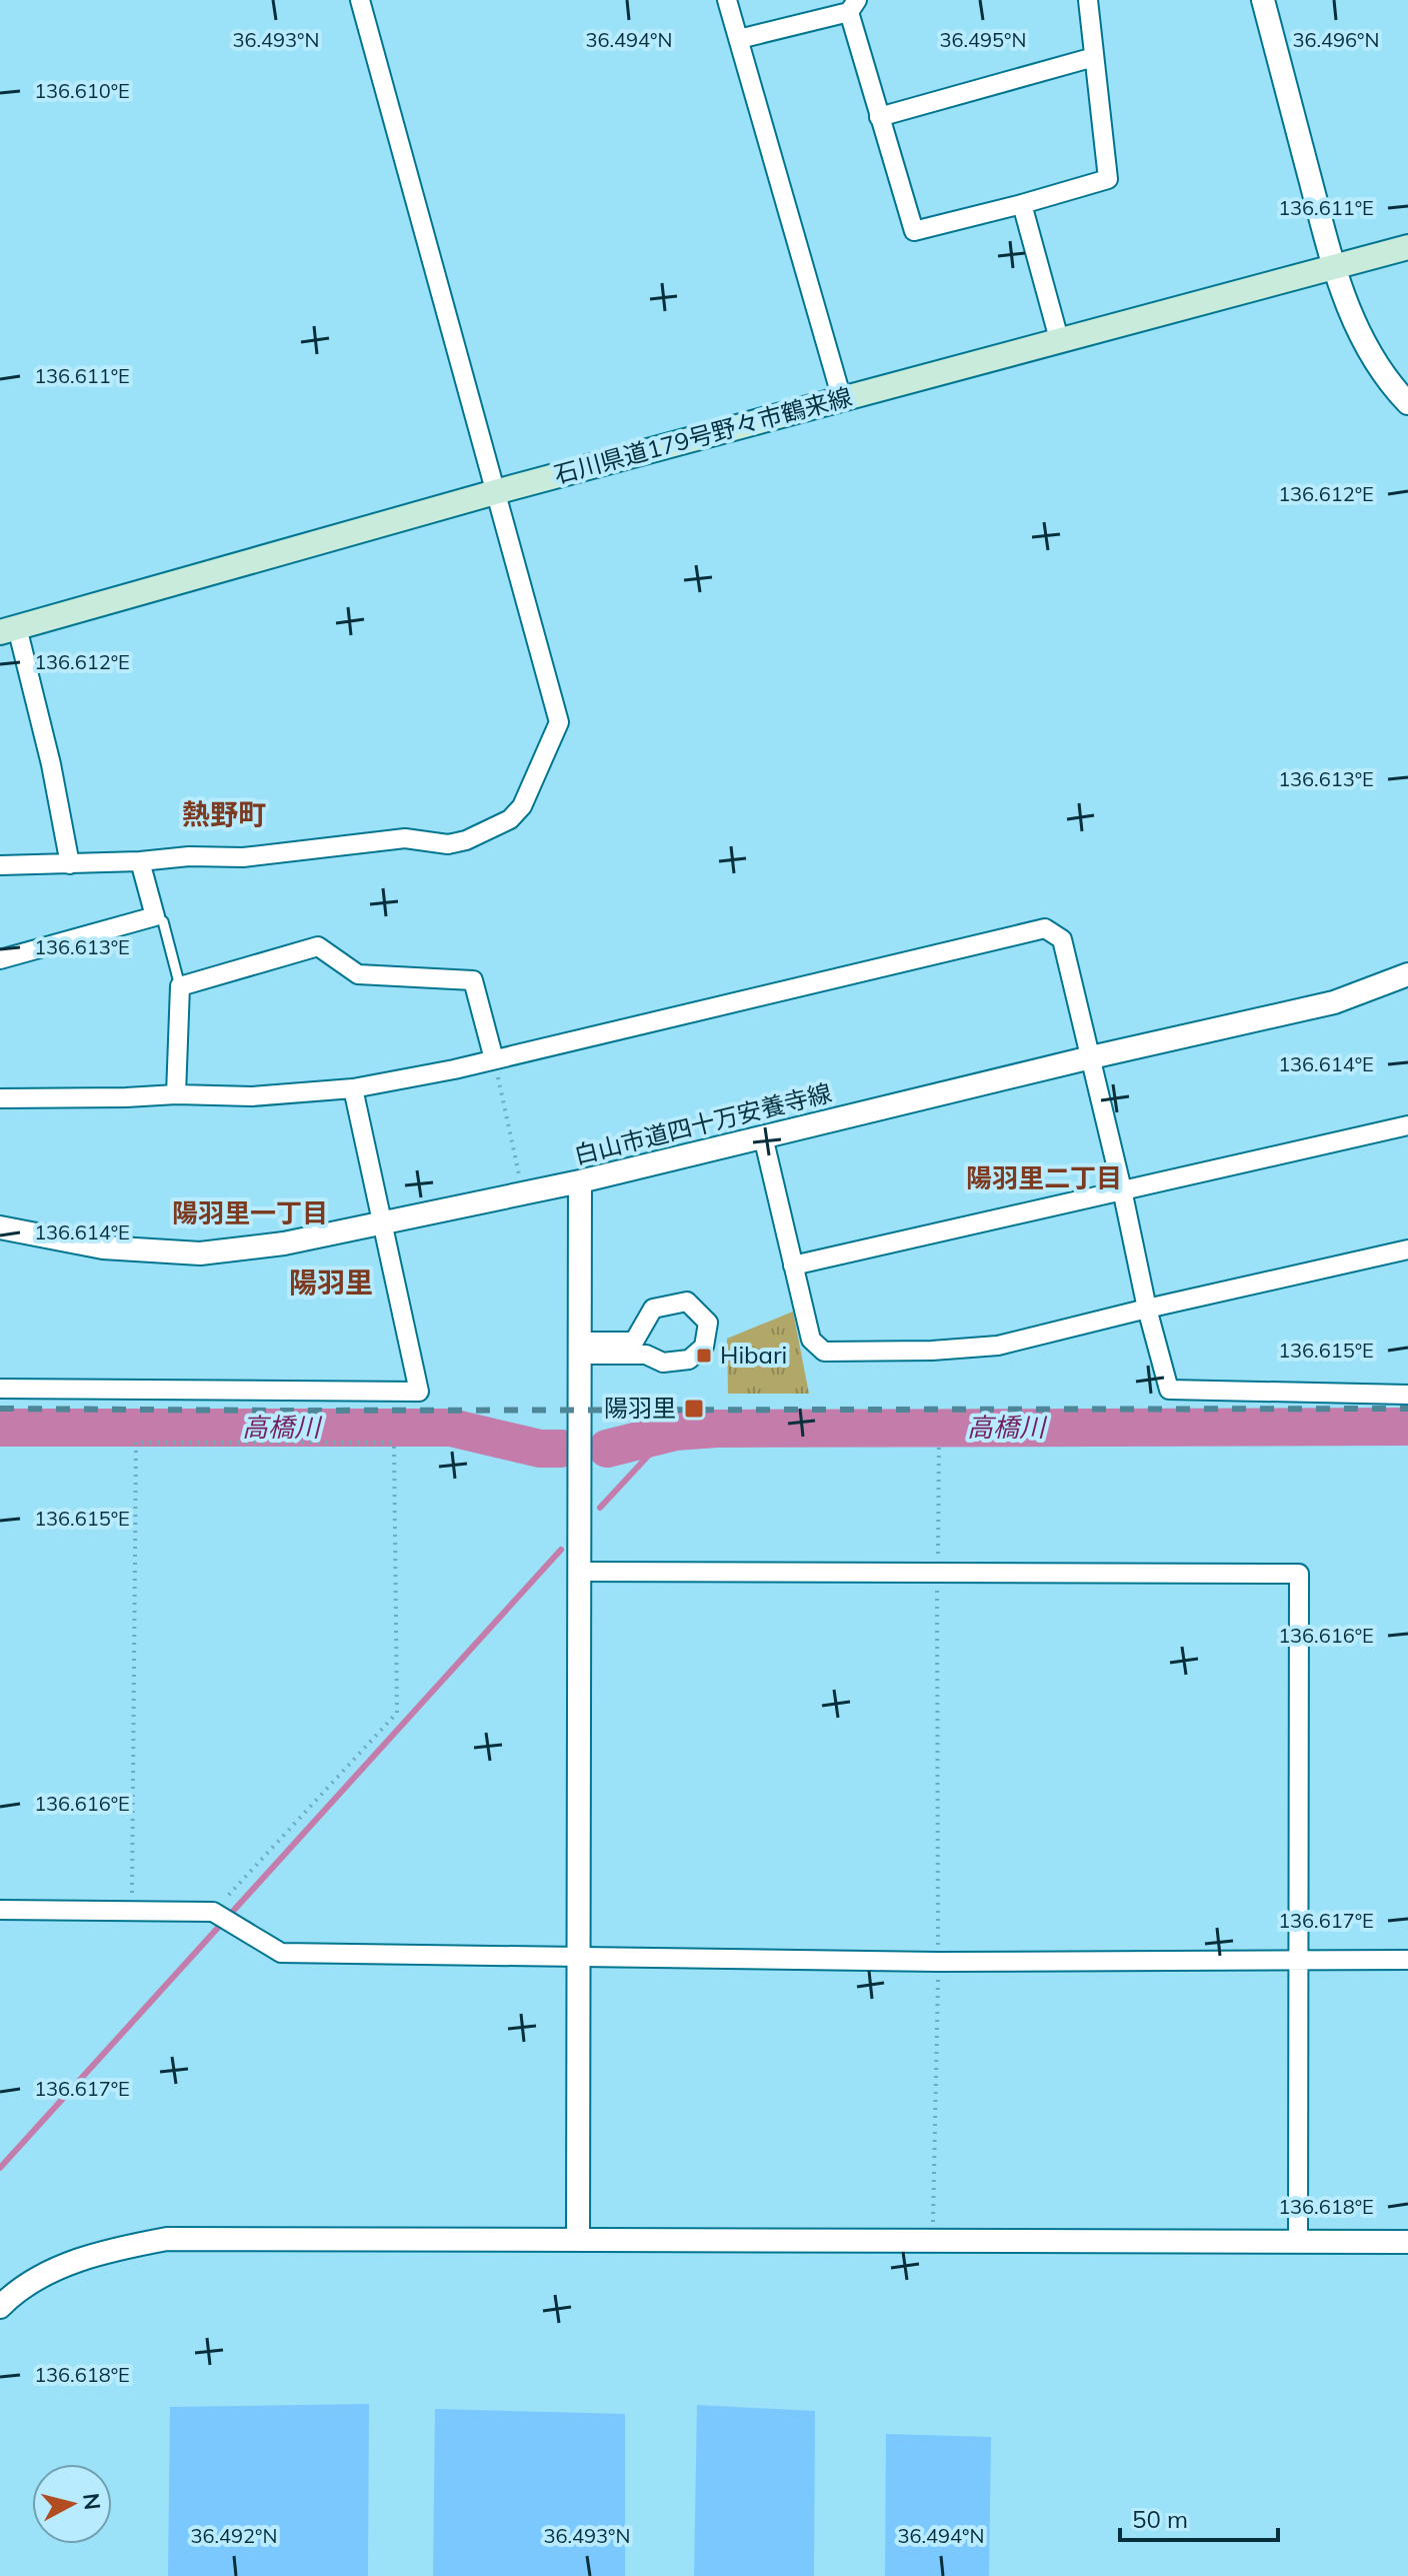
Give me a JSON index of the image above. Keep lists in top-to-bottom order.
{
  "streets": {
    "main road": ["石川県道179号野々市鶴来線"],
    "street": ["白山市道四十万安養寺線"]
  },
  "districts": [
    "熱野町",
    "陽羽里二丁目",
    "陽羽里一丁目",
    "陽羽里"
  ],
  "water": ["高橋川"],
  "places": {
    "transit": ["Hibari", "陽羽里"]
  },
  "scale_bar": "50 m",
  "north": "right",
  "coordinates": [
    "36.493°N",
    "36.494°N",
    "36.495°N",
    "36.496°N",
    "136.610°E",
    "136.611°E",
    "136.612°E",
    "136.613°E",
    "136.614°E",
    "136.615°E",
    "136.616°E",
    "136.617°E",
    "136.618°E",
    "36.492°N"
  ]
}
